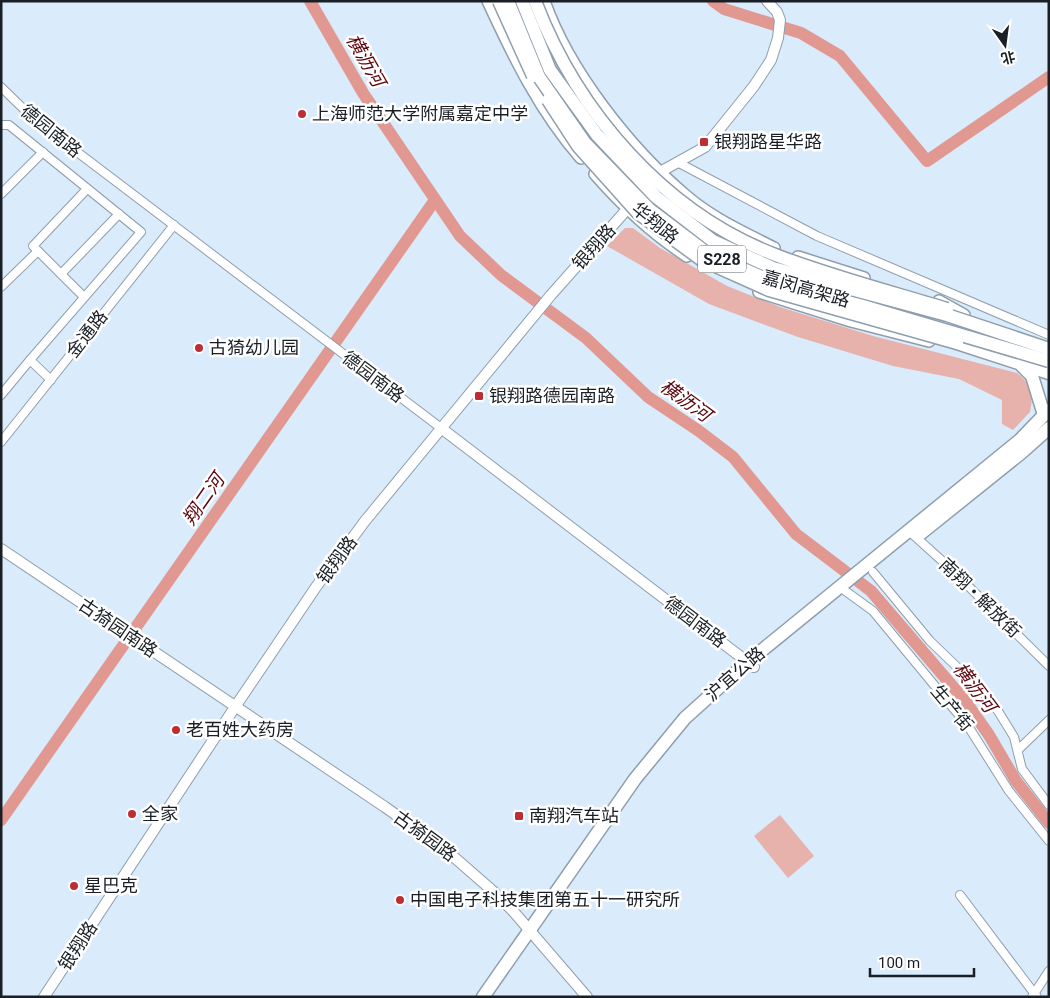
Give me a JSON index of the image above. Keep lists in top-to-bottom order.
{
  "streets": {
    "main road": [
      "华翔路",
      "S228",
      "嘉闵高架路",
      "沪宜公路"
    ],
    "street": [
      "德园南路",
      "银翔路",
      "金通路",
      "南翔 • 解放街",
      "古猗园南路",
      "生产街",
      "古猗园路"
    ]
  },
  "crossings": [
    ["德园南路", "银翔路"],
    ["德园南路", "金通路"],
    ["德园南路", "沪宜公路"],
    ["银翔路", "古猗园南路"],
    ["银翔路", "古猗园路"],
    ["南翔 • 解放街", "沪宜公路"],
    ["古猗园南路", "古猗园路"],
    ["沪宜公路", "生产街"],
    ["沪宜公路", "古猗园路"]
  ],
  "water": ["横沥河", "翔二河"],
  "places": {
    "other": [
      "上海师范大学附属嘉定中学",
      "古猗幼儿园",
      "老百姓大药房",
      "全家",
      "星巴克",
      "中国电子科技集团第五十一研究所"
    ],
    "transit": ["银翔路星华路", "银翔路德园南路", "南翔汽车站"]
  },
  "scale_bar": "100 m",
  "north": "bottom"
}
